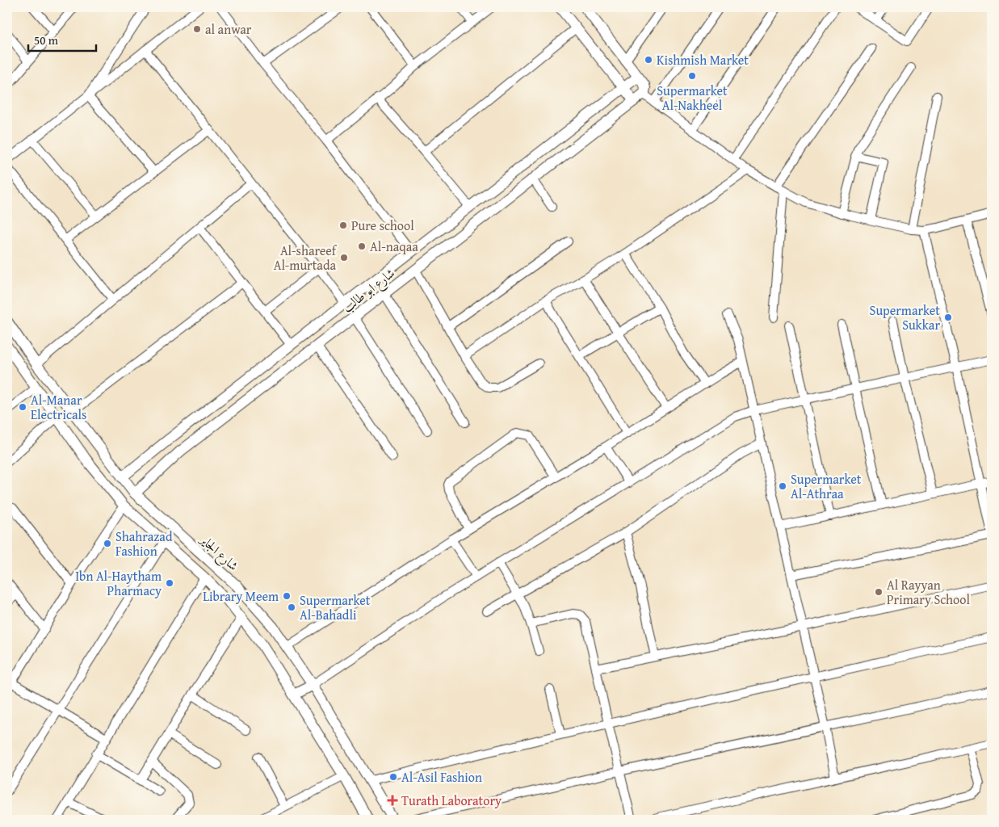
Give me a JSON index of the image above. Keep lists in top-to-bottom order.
{
  "streets": {
    "street": ["شارع ابو طالب", "شارع الجاير"]
  },
  "crossings": [
    ["شارع ابو طالب", "شارع الجاير"]
  ],
  "places": {
    "other": [
      "al anwar",
      "Kishmish Market",
      "Supermarket Al-Nakheel",
      "Pure school",
      "Al-naqaa",
      "Al-shareef Al-murtada",
      "Supermarket Sukkar",
      "Al-Manar Electricals",
      "Supermarket Al-Athraa",
      "Shahrazad Fashion",
      "Ibn Al-Haytham Pharmacy",
      "Al Rayyan Primary School",
      "Library Meem",
      "Supermarket Al-Bahadli",
      "Al-Asil Fashion"
    ],
    "health": ["Turath Laboratory"]
  },
  "scale_bar": "50 m"
}
